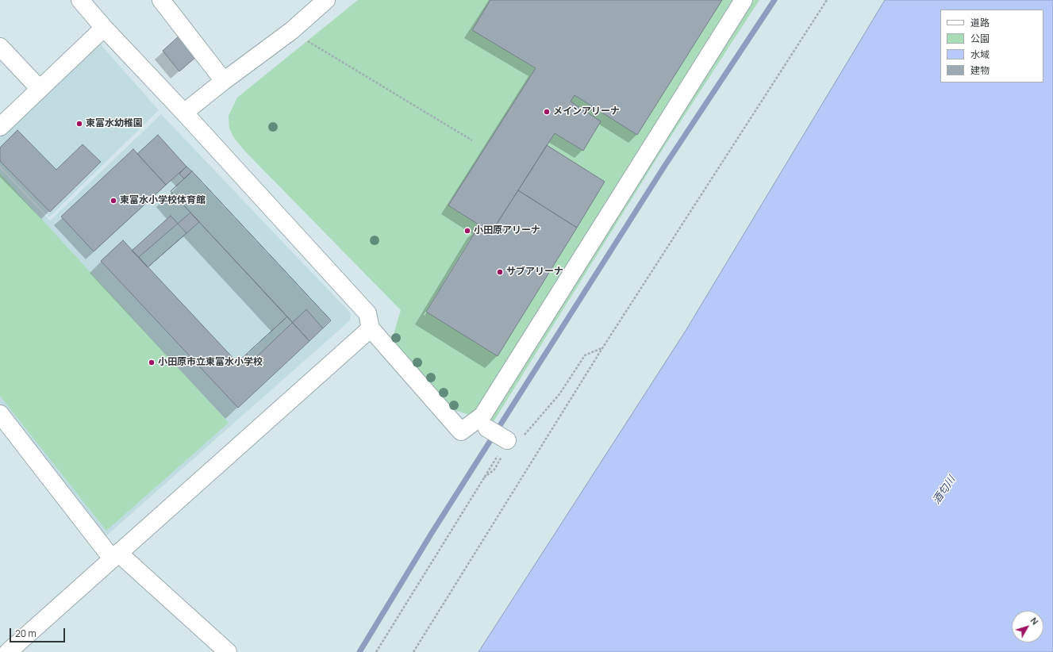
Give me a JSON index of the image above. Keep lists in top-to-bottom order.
{
  "water": ["酒匂川"],
  "places": [
    "メインアリーナ",
    "東富水幼稚園",
    "東富水小学校体育館",
    "小田原アリーナ",
    "サブアリーナ",
    "小田原市立東富水小学校"
  ],
  "legend": [
    "道路",
    "公園",
    "水域",
    "建物"
  ],
  "scale_bar": "20 m",
  "north": "top right"
}
